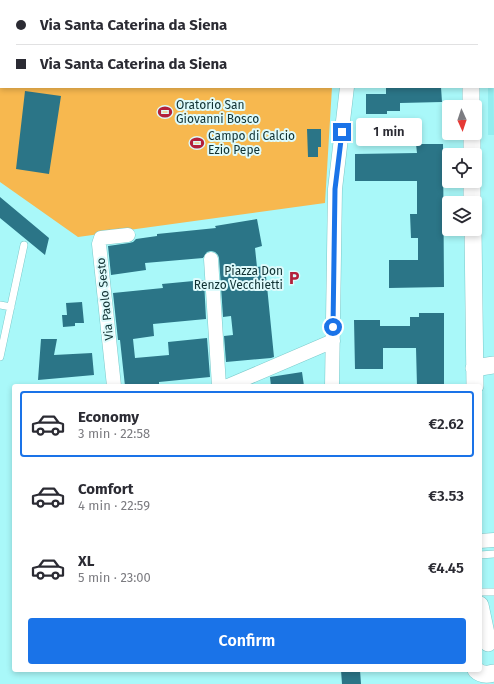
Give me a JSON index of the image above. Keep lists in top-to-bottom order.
{
  "streets": {
    "street": ["Via Paolo Sesto"]
  },
  "places": {
    "sports": ["Oratorio San Giovanni Bosco", "Campo di Calcio Ezio Pepe"],
    "parking": ["Piazza Don Renzo Vecchietti"]
  },
  "north": "bottom",
  "page": {
    "banner": ["Via Santa Caterina da Siena", "Via Santa Caterina da Siena"],
    "bubble": "1 min",
    "list": [
      {
        "name": "Economy",
        "note": "3 min · 22:58",
        "value": "€2.62"
      },
      {
        "name": "Comfort",
        "note": "4 min · 22:59",
        "value": "€3.53"
      },
      {
        "name": "XL",
        "note": "5 min · 23:00",
        "value": "€4.45"
      }
    ],
    "buttons": "Confirm"
  }
}
